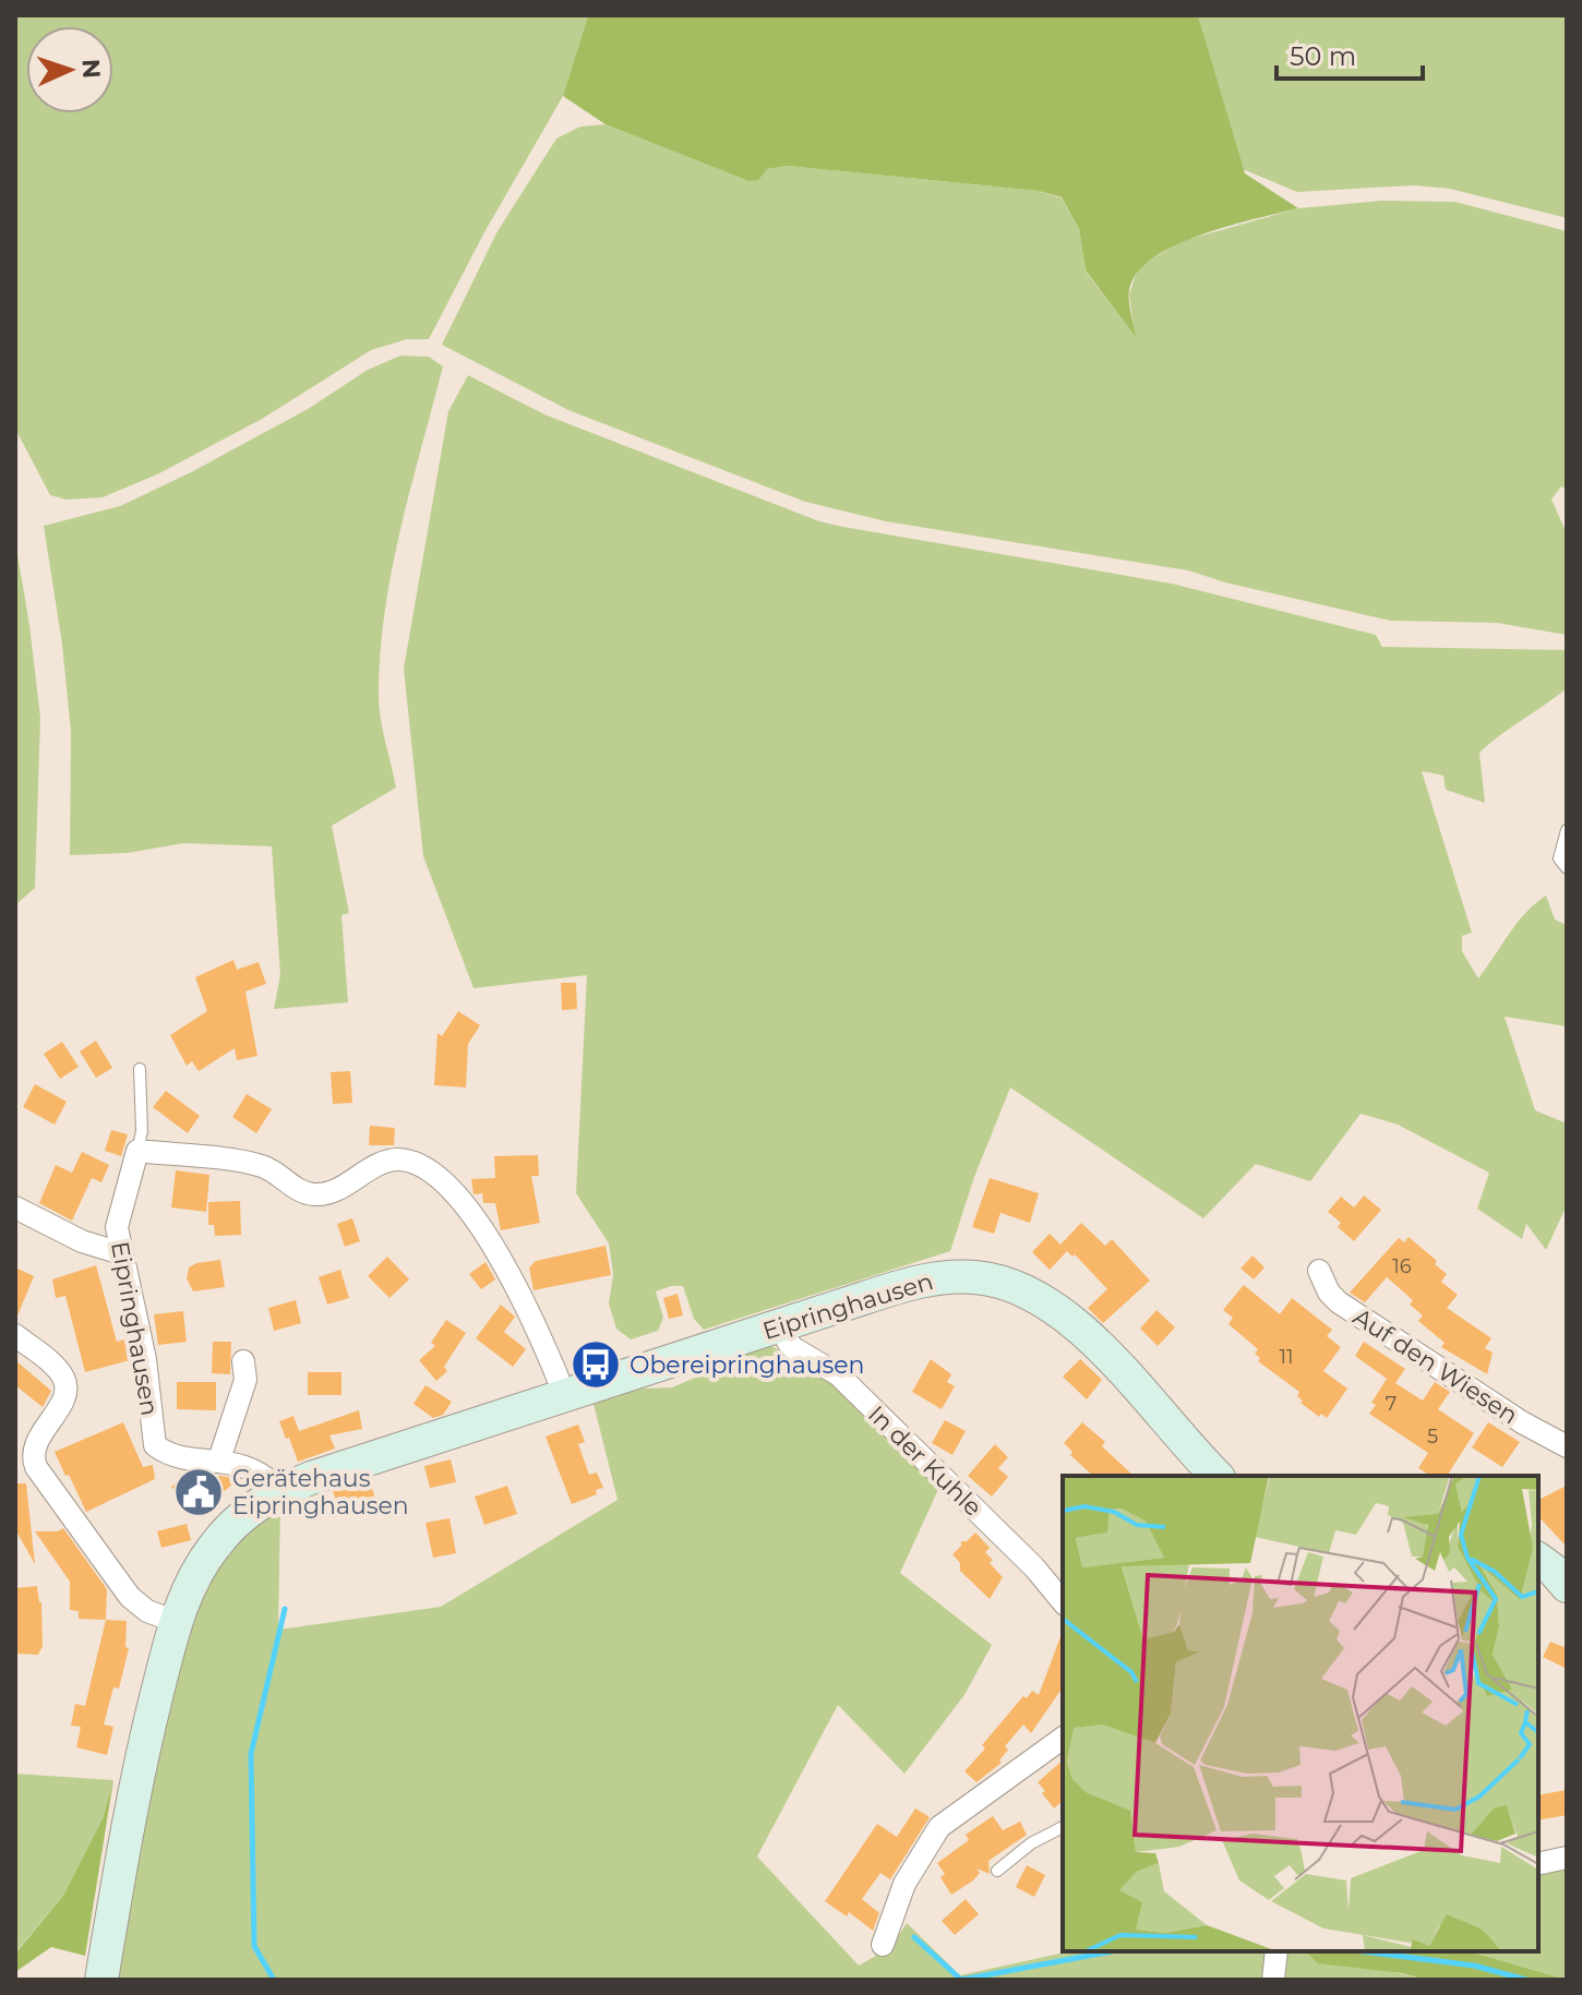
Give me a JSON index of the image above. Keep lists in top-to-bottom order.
{
  "streets": {
    "main road": ["Eipringhausen"],
    "street": ["Auf den Wiesen", "In der Kuhle"]
  },
  "crossings": [
    ["Eipringhausen", "In der Kuhle"]
  ],
  "places": {
    "bus stop": ["Obereipringhausen"],
    "public building": ["Gerätehaus Eipringhausen"]
  },
  "house_numbers": [
    "16",
    "11",
    "7",
    "5"
  ],
  "scale_bar": "50 m",
  "north": "right"
}
